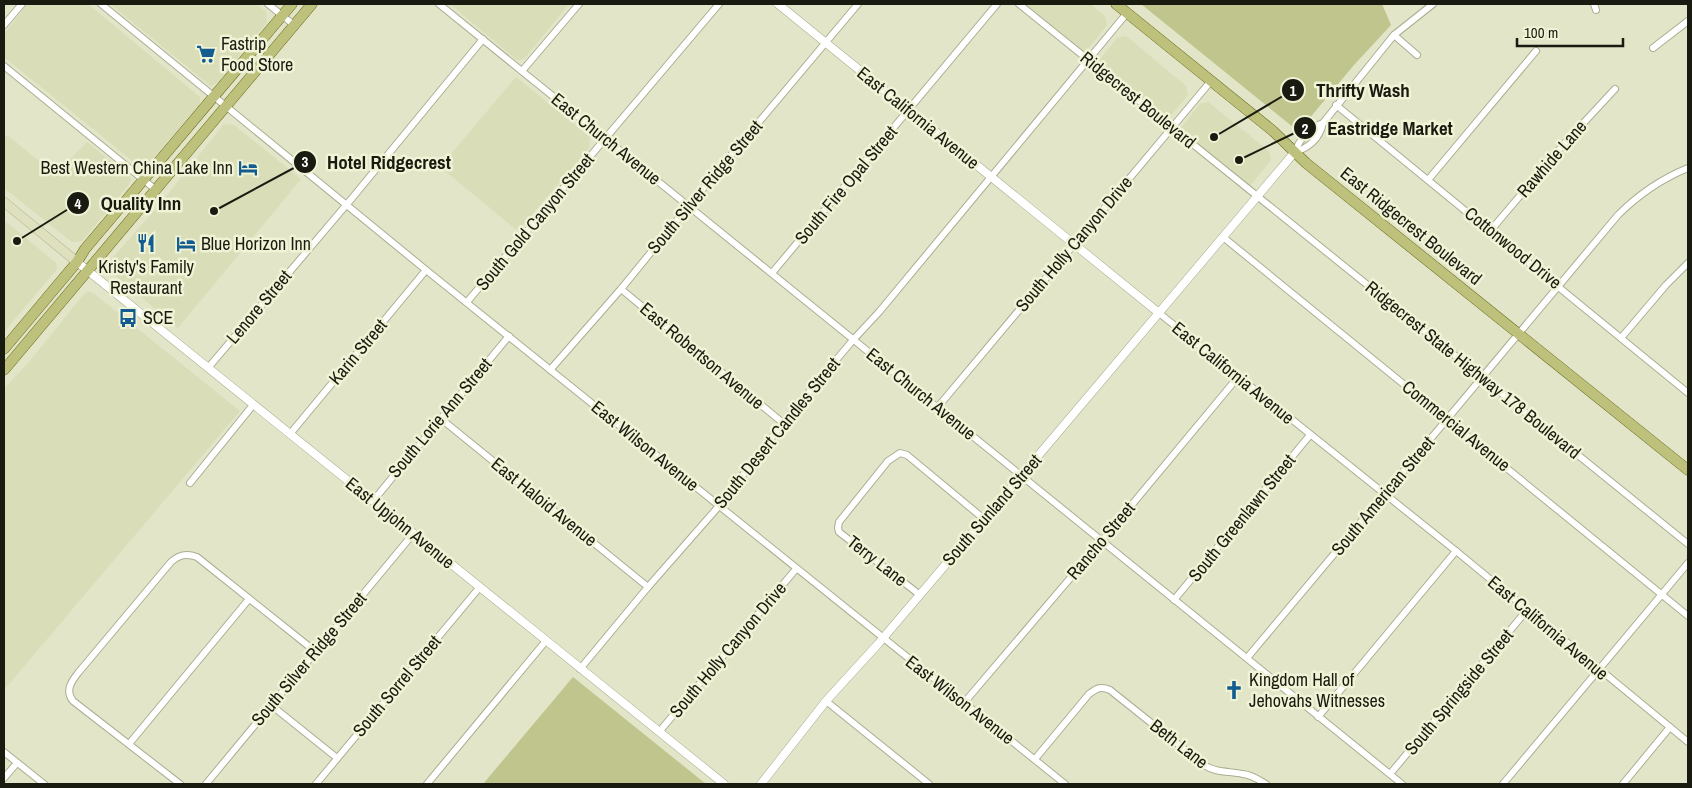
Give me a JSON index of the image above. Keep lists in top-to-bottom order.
{
  "streets": {
    "main road": ["East Ridgecrest Boulevard"],
    "street": [
      "Ridgecrest Boulevard",
      "East California Avenue",
      "East Church Avenue",
      "Rawhide Lane",
      "South Fire Opal Street",
      "South Silver Ridge Street",
      "South Gold Canyon Street",
      "South Holly Canyon Drive",
      "Cottonwood Drive",
      "Lenore Street",
      "Karin Street",
      "East Robertson Avenue",
      "Ridgecrest State Highway 178 Boulevard",
      "South Lorie Ann Street",
      "Commercial Avenue",
      "South Desert Candles Street",
      "East Wilson Avenue",
      "South American Street",
      "East Haloid Avenue",
      "South Sunland Street",
      "South Greenlawn Street",
      "East Upjohn Avenue",
      "Rancho Street",
      "Terry Lane",
      "South Sorrel Street",
      "South Springside Street",
      "Beth Lane"
    ]
  },
  "crossings": [
    ["Ridgecrest Boulevard", "South Holly Canyon Drive"],
    ["Ridgecrest Boulevard", "Ridgecrest State Highway 178 Boulevard"],
    ["Ridgecrest Boulevard", "South Desert Candles Street"],
    ["Ridgecrest Boulevard", "South Sunland Street"],
    ["East California Avenue", "South Fire Opal Street"],
    ["East California Avenue", "South Silver Ridge Street"],
    ["East California Avenue", "South Holly Canyon Drive"],
    ["East California Avenue", "South Desert Candles Street"],
    ["East California Avenue", "South American Street"],
    ["East California Avenue", "South Sunland Street"],
    ["East California Avenue", "South Greenlawn Street"],
    ["East California Avenue", "Rancho Street"],
    ["East California Avenue", "South Springside Street"],
    ["East Church Avenue", "South Fire Opal Street"],
    ["East Church Avenue", "South Silver Ridge Street"],
    ["East Church Avenue", "South Gold Canyon Street"],
    ["East Church Avenue", "South Holly Canyon Drive"],
    ["East Church Avenue", "Lenore Street"],
    ["East Church Avenue", "South Desert Candles Street"],
    ["East Church Avenue", "South American Street"],
    ["East Church Avenue", "South Sunland Street"],
    ["East Church Avenue", "South Greenlawn Street"],
    ["East Church Avenue", "Rancho Street"],
    ["East Church Avenue", "South Springside Street"],
    ["Rawhide Lane", "Cottonwood Drive"],
    ["South Silver Ridge Street", "East Robertson Avenue"],
    ["South Silver Ridge Street", "East Wilson Avenue"],
    ["South Silver Ridge Street", "East Upjohn Avenue"],
    ["South Gold Canyon Street", "East Wilson Avenue"],
    ["East Ridgecrest Boulevard", "South Holly Canyon Drive"],
    ["East Ridgecrest Boulevard", "South Desert Candles Street"],
    ["East Ridgecrest Boulevard", "South American Street"],
    ["East Ridgecrest Boulevard", "South Sunland Street"],
    ["South Holly Canyon Drive", "East Wilson Avenue"],
    ["South Holly Canyon Drive", "East Upjohn Avenue"],
    ["Cottonwood Drive", "South American Street"],
    ["Lenore Street", "East Wilson Avenue"],
    ["Lenore Street", "East Upjohn Avenue"],
    ["Karin Street", "East Wilson Avenue"],
    ["Karin Street", "East Upjohn Avenue"],
    ["East Robertson Avenue", "South Desert Candles Street"],
    ["Ridgecrest State Highway 178 Boulevard", "South American Street"],
    ["Ridgecrest State Highway 178 Boulevard", "South Sunland Street"],
    ["South Lorie Ann Street", "East Wilson Avenue"],
    ["South Lorie Ann Street", "East Haloid Avenue"],
    ["South Lorie Ann Street", "East Upjohn Avenue"],
    ["Commercial Avenue", "South American Street"],
    ["Commercial Avenue", "South Sunland Street"],
    ["South Desert Candles Street", "East Wilson Avenue"],
    ["South Desert Candles Street", "East Haloid Avenue"],
    ["South Desert Candles Street", "East Upjohn Avenue"],
    ["East Wilson Avenue", "South Sunland Street"],
    ["East Wilson Avenue", "Rancho Street"],
    ["East Wilson Avenue", "Beth Lane"],
    ["South Sunland Street", "Terry Lane"],
    ["East Upjohn Avenue", "South Sorrel Street"]
  ],
  "places": {
    "supermarket": ["Fastrip Food Store"],
    "other": [
      "Thrifty Wash",
      "Eastridge Market",
      "Hotel Ridgecrest",
      "Quality Inn"
    ],
    "hotel": ["Best Western China Lake Inn", "Blue Horizon Inn"],
    "restaurant": ["Kristy's Family Restaurant"],
    "bus stop": ["SCE"],
    "church": ["Kingdom Hall of Jehovahs Witnesses"]
  },
  "scale_bar": "100 m"
}
